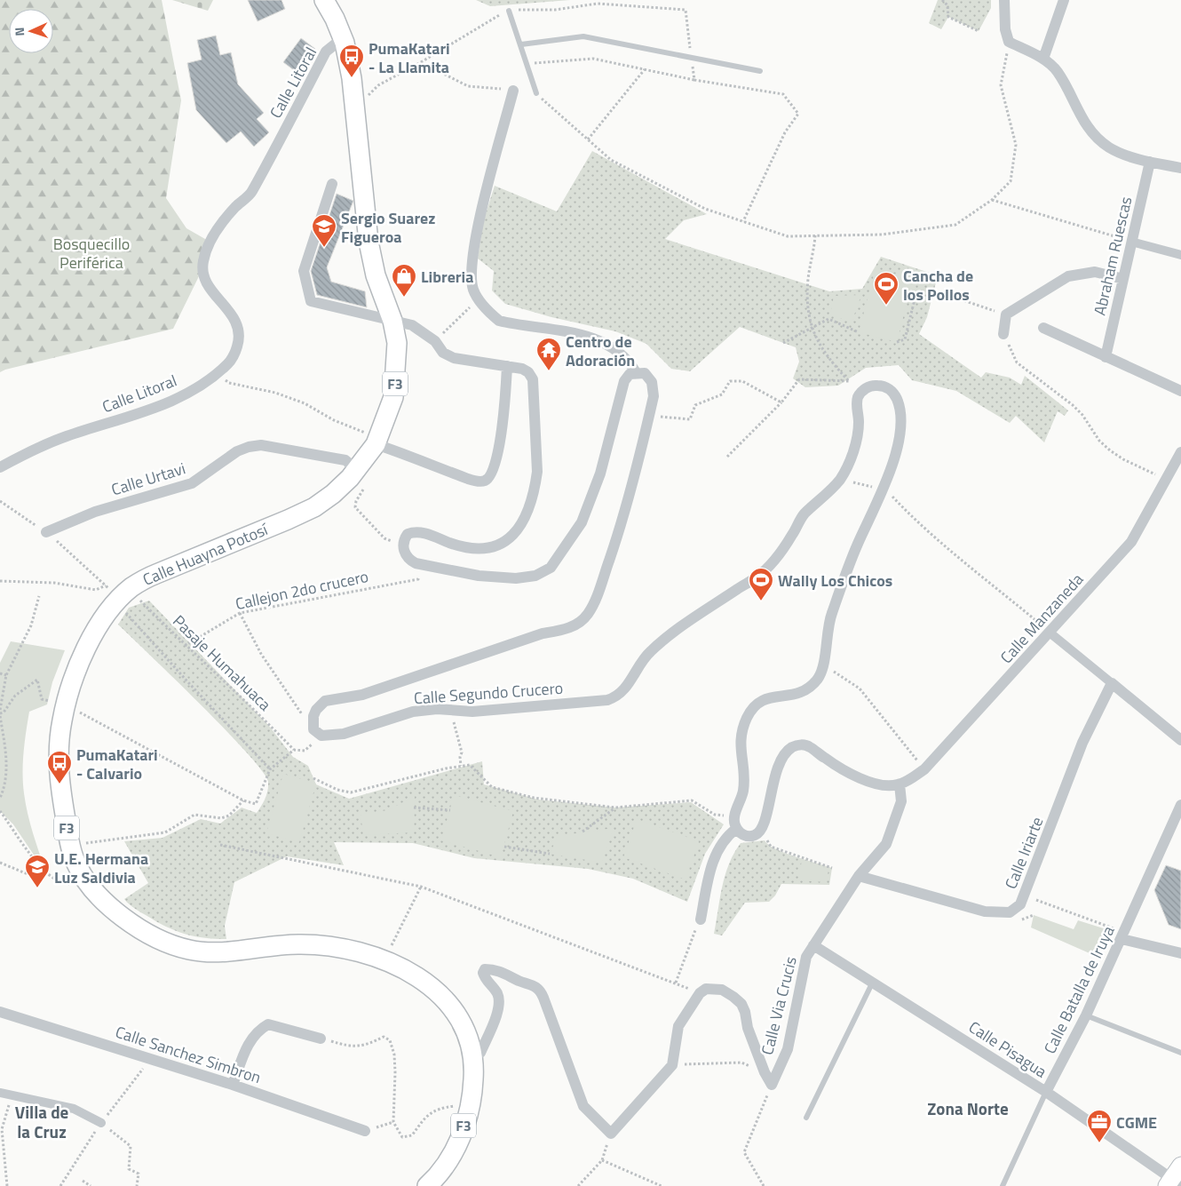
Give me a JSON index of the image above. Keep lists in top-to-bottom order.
{
  "streets": {
    "highway": ["F3", "Calle Huayna Potosí"],
    "street": [
      "Calle Litoral",
      "Abraham Ruescas",
      "Calle Urtavi",
      "Calle Manzaneda",
      "Calle Segundo Crucero",
      "Calle Iriarte",
      "Calle Batalla de Iruya",
      "Calle Via Crucis",
      "Calle Pisagua",
      "Calle Sanchez Simbron"
    ],
    "path": ["Callejon 2do crucero", "Pasaje Humahuaca"]
  },
  "crossings": [
    ["Calle Litoral", "F3"],
    ["F3", "Calle Huayna Potosí"],
    ["Calle Urtavi", "Calle Huayna Potosí"],
    ["Callejon 2do crucero", "Pasaje Humahuaca"],
    ["Calle Manzaneda", "Calle Via Crucis"],
    ["Calle Iriarte", "Calle Via Crucis"],
    ["Calle Batalla de Iruya", "Calle Pisagua"],
    ["Calle Via Crucis", "Calle Pisagua"]
  ],
  "districts": ["Zona Norte", "Villa de la Cruz"],
  "parks": ["Bosquecillo Periférica"],
  "places": {
    "bus stop": ["PumaKatari - La Llamita", "PumaKatari - Calvario"],
    "school or university": ["Sergio Suarez Figueroa", "U.E. Hermana Luz Saldivia"],
    "shop": ["Libreria"],
    "sports": ["Cancha de los Pollos", "Wally Los Chicos"],
    "temple": ["Centro de Adoración"],
    "office": ["CGME"]
  },
  "north": "left"
}
